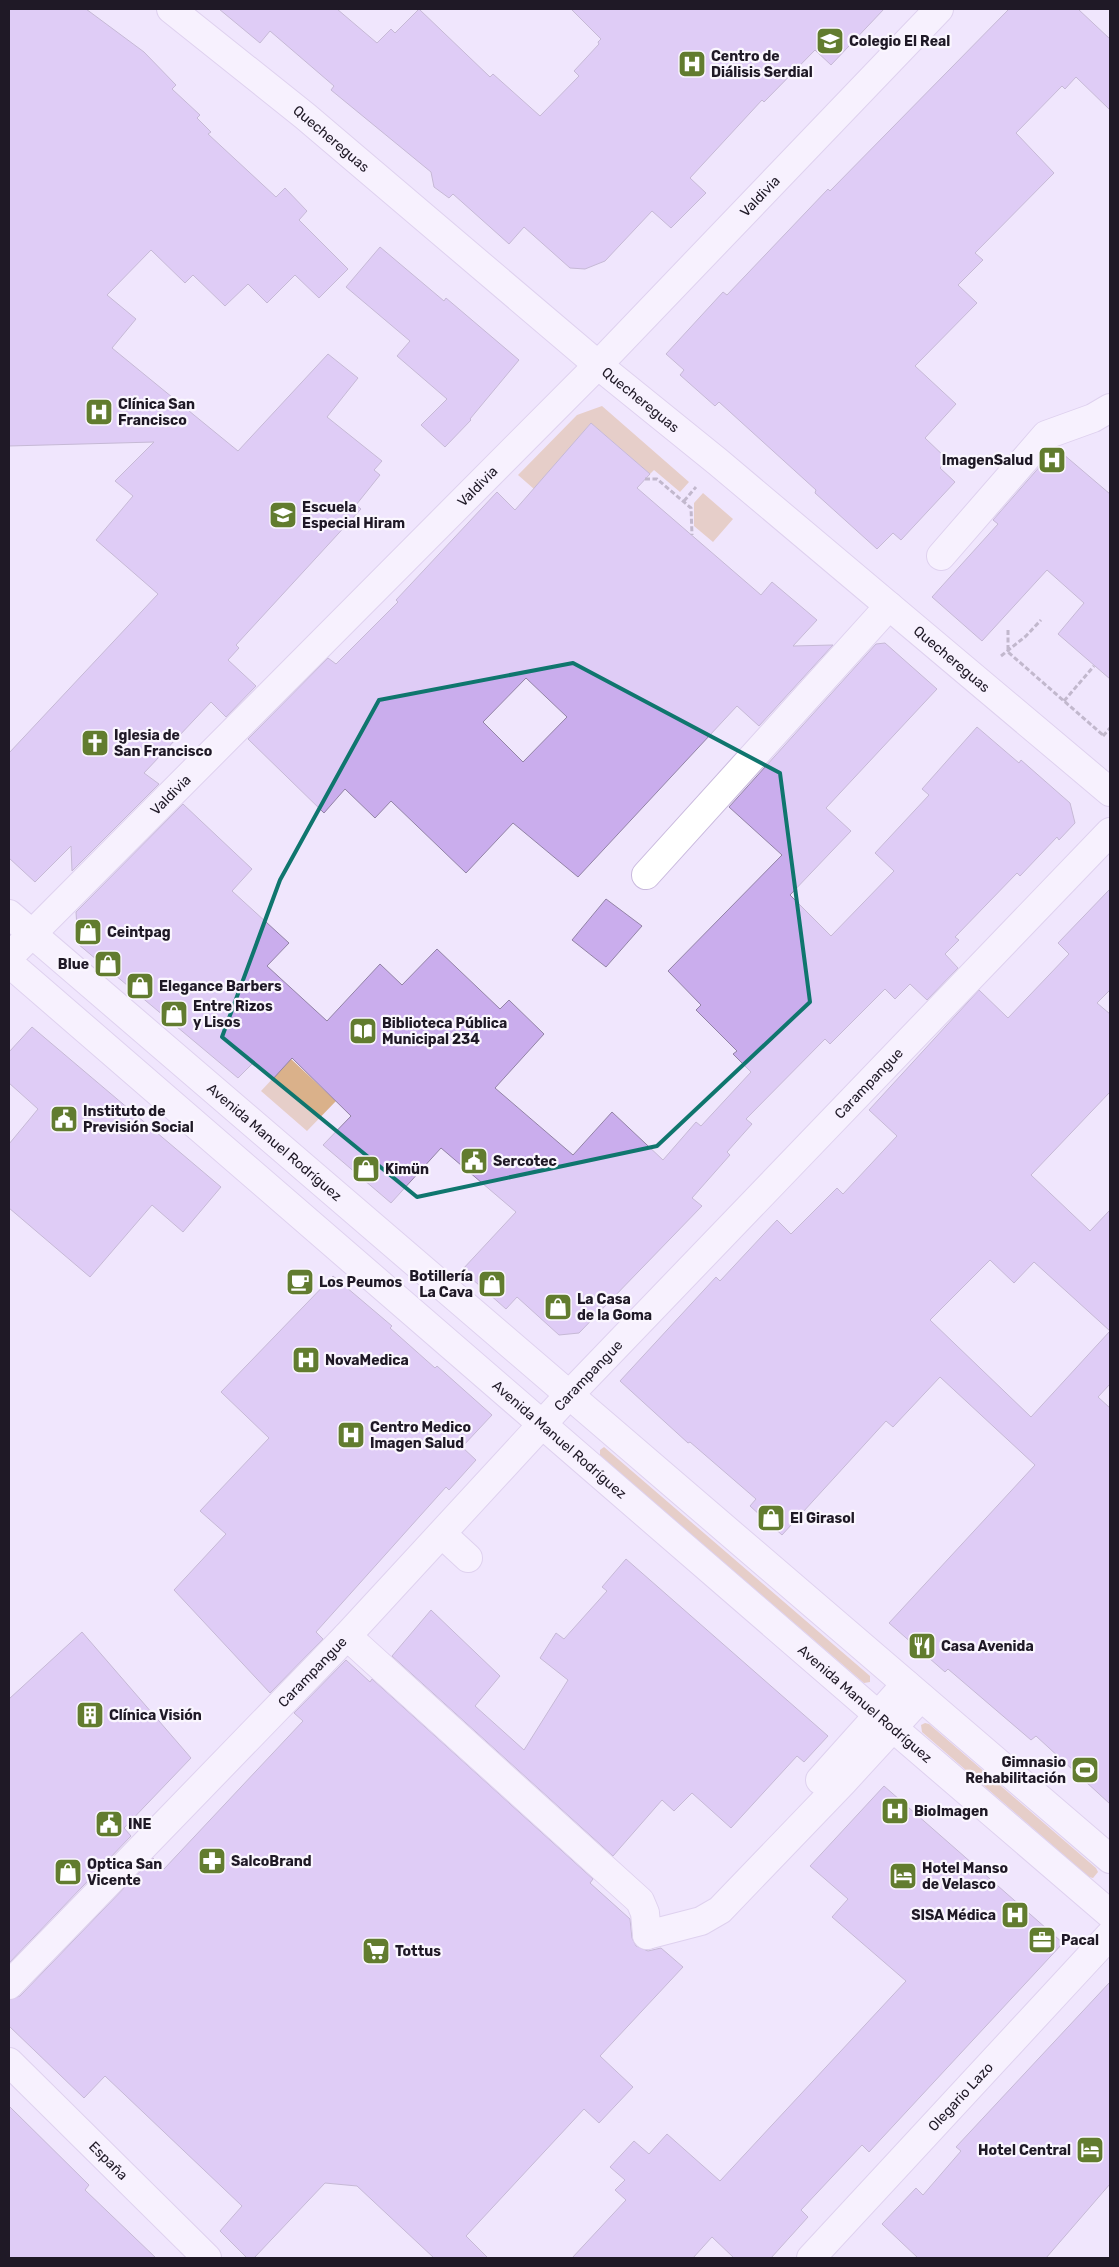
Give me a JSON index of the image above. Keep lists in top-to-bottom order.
{
  "streets": {
    "street": [
      "Quechereguas",
      "Valdivia",
      "Carampangue",
      "Avenida Manuel Rodríguez",
      "Olegario Lazo",
      "España"
    ]
  },
  "crossings": [
    ["Quechereguas", "Valdivia"],
    ["Valdivia", "Avenida Manuel Rodríguez"],
    ["Carampangue", "Avenida Manuel Rodríguez"]
  ],
  "places": {
    "school or university": ["Colegio El Real", "Escuela Especial Hiram"],
    "hospital": [
      "Centro de Diálisis Serdial",
      "Clínica San Francisco",
      "ImagenSalud",
      "NovaMedica",
      "Centro Medico Imagen Salud",
      "BioImagen",
      "SISA Médica"
    ],
    "church": ["Iglesia de San Francisco"],
    "shop": [
      "Ceintpag",
      "Blue",
      "Elegance Barbers",
      "Entre Rizos y Lisos",
      "Kimün",
      "Botillería La Cava",
      "La Casa de la Goma",
      "El Girasol",
      "Optica San Vicente"
    ],
    "library": ["Biblioteca Pública Municipal 234"],
    "public building": ["Instituto de Previsión Social", "Sercotec", "INE"],
    "cafe": ["Los Peumos"],
    "restaurant": ["Casa Avenida"],
    "building": ["Clínica Visión"],
    "sports": ["Gimnasio Rehabilitación"],
    "pharmacy": ["SalcoBrand"],
    "hotel": ["Hotel Manso de Velasco", "Hotel Central"],
    "office": ["Pacal"],
    "supermarket": ["Tottus"]
  }
}
